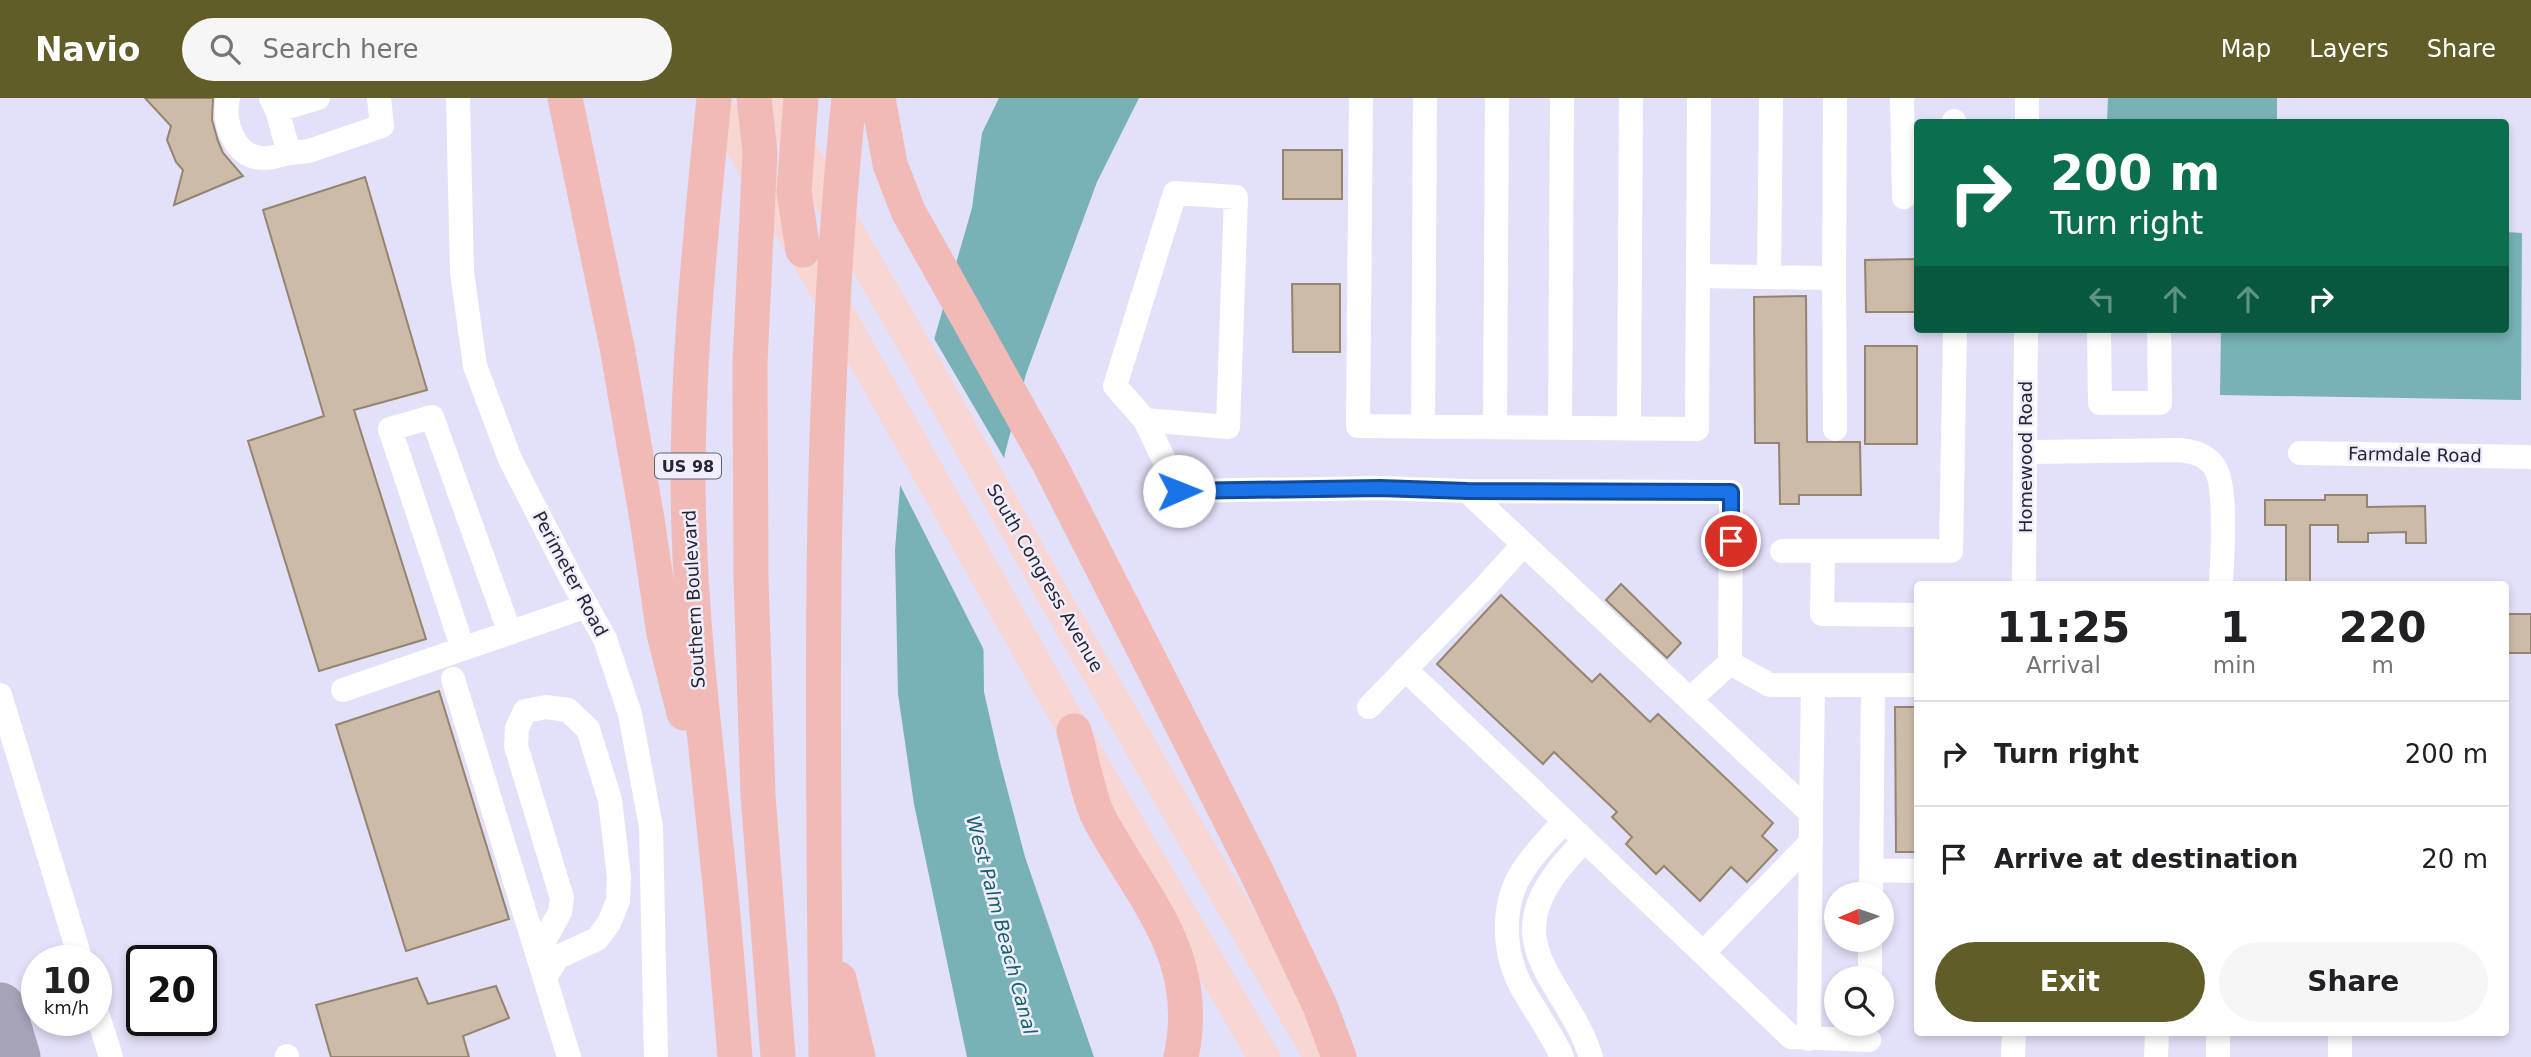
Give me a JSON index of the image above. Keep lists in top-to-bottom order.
{
  "streets": {
    "highway": ["US 98", "Southern Boulevard"],
    "main road": ["South Congress Avenue"],
    "street": ["Farmdale Road", "Homewood Road", "Perimeter Road"]
  },
  "water": ["West Palm Beach Canal"],
  "north": "left",
  "page": {
    "header": "Navio",
    "search": "Search here",
    "nav": ["Map", "Layers", "Share"],
    "turn": ["200 m", "Turn right"],
    "eta": [
      "11:25",
      "Arrival",
      "1",
      "min",
      "220",
      "m"
    ],
    "list": [
      {
        "name": "Turn right",
        "value": "200 m"
      },
      {
        "name": "Arrive at destination",
        "value": "20 m"
      }
    ],
    "buttons": ["Exit", "Share"],
    "speed": "10 km/h",
    "limit": "20"
  }
}
